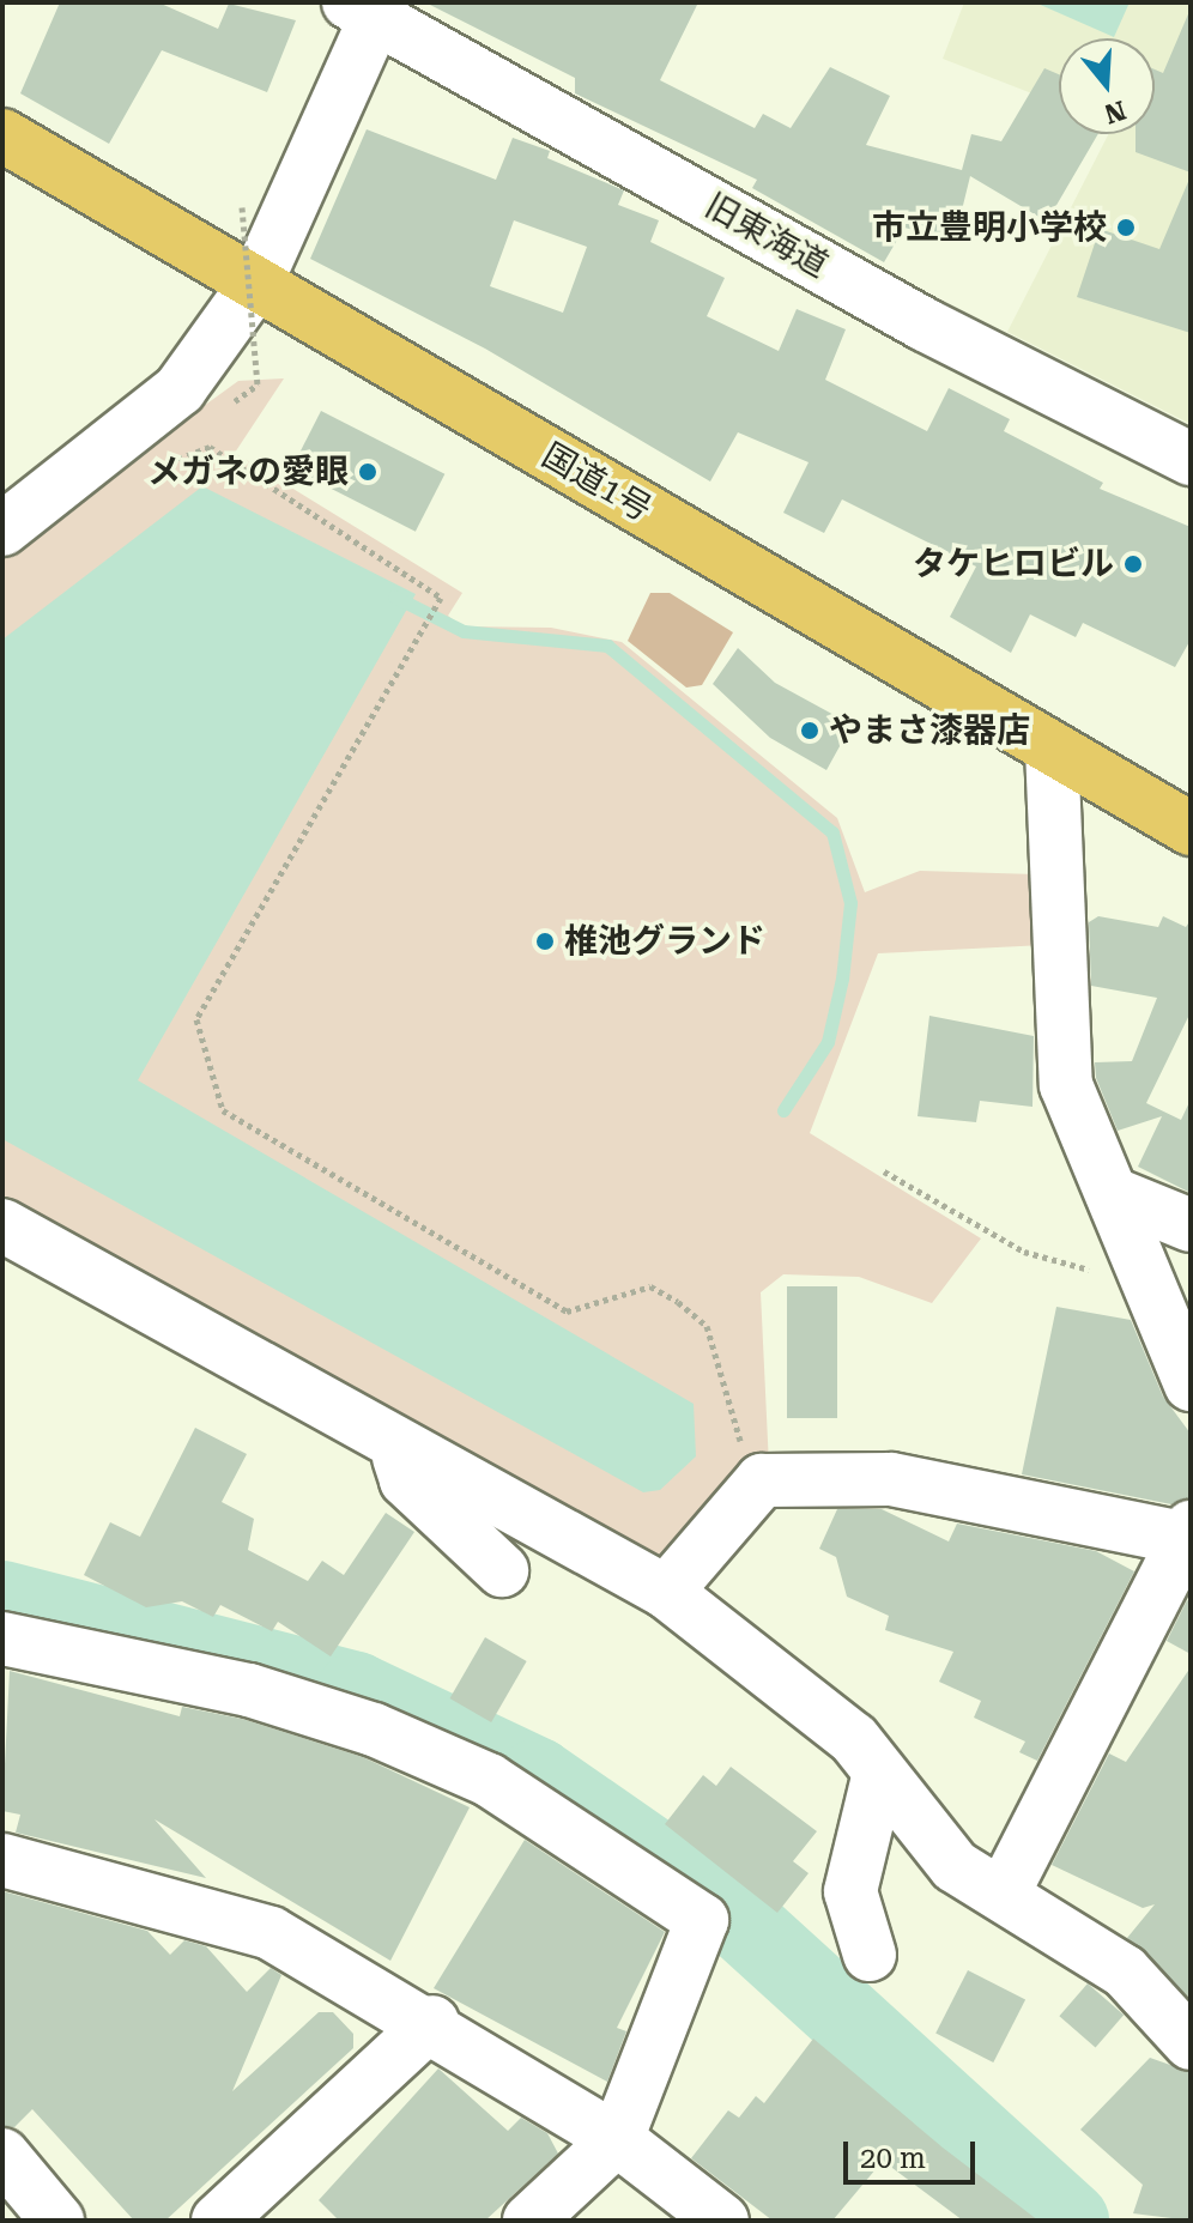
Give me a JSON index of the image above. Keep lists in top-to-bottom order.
{
  "streets": {
    "highway": ["国道1号"],
    "street": ["旧東海道"]
  },
  "places": [
    "市立豊明小学校",
    "メガネの愛眼",
    "タケヒロビル",
    "やまさ漆器店",
    "椎池グランド"
  ],
  "scale_bar": "20 m",
  "north": "bottom"
}
